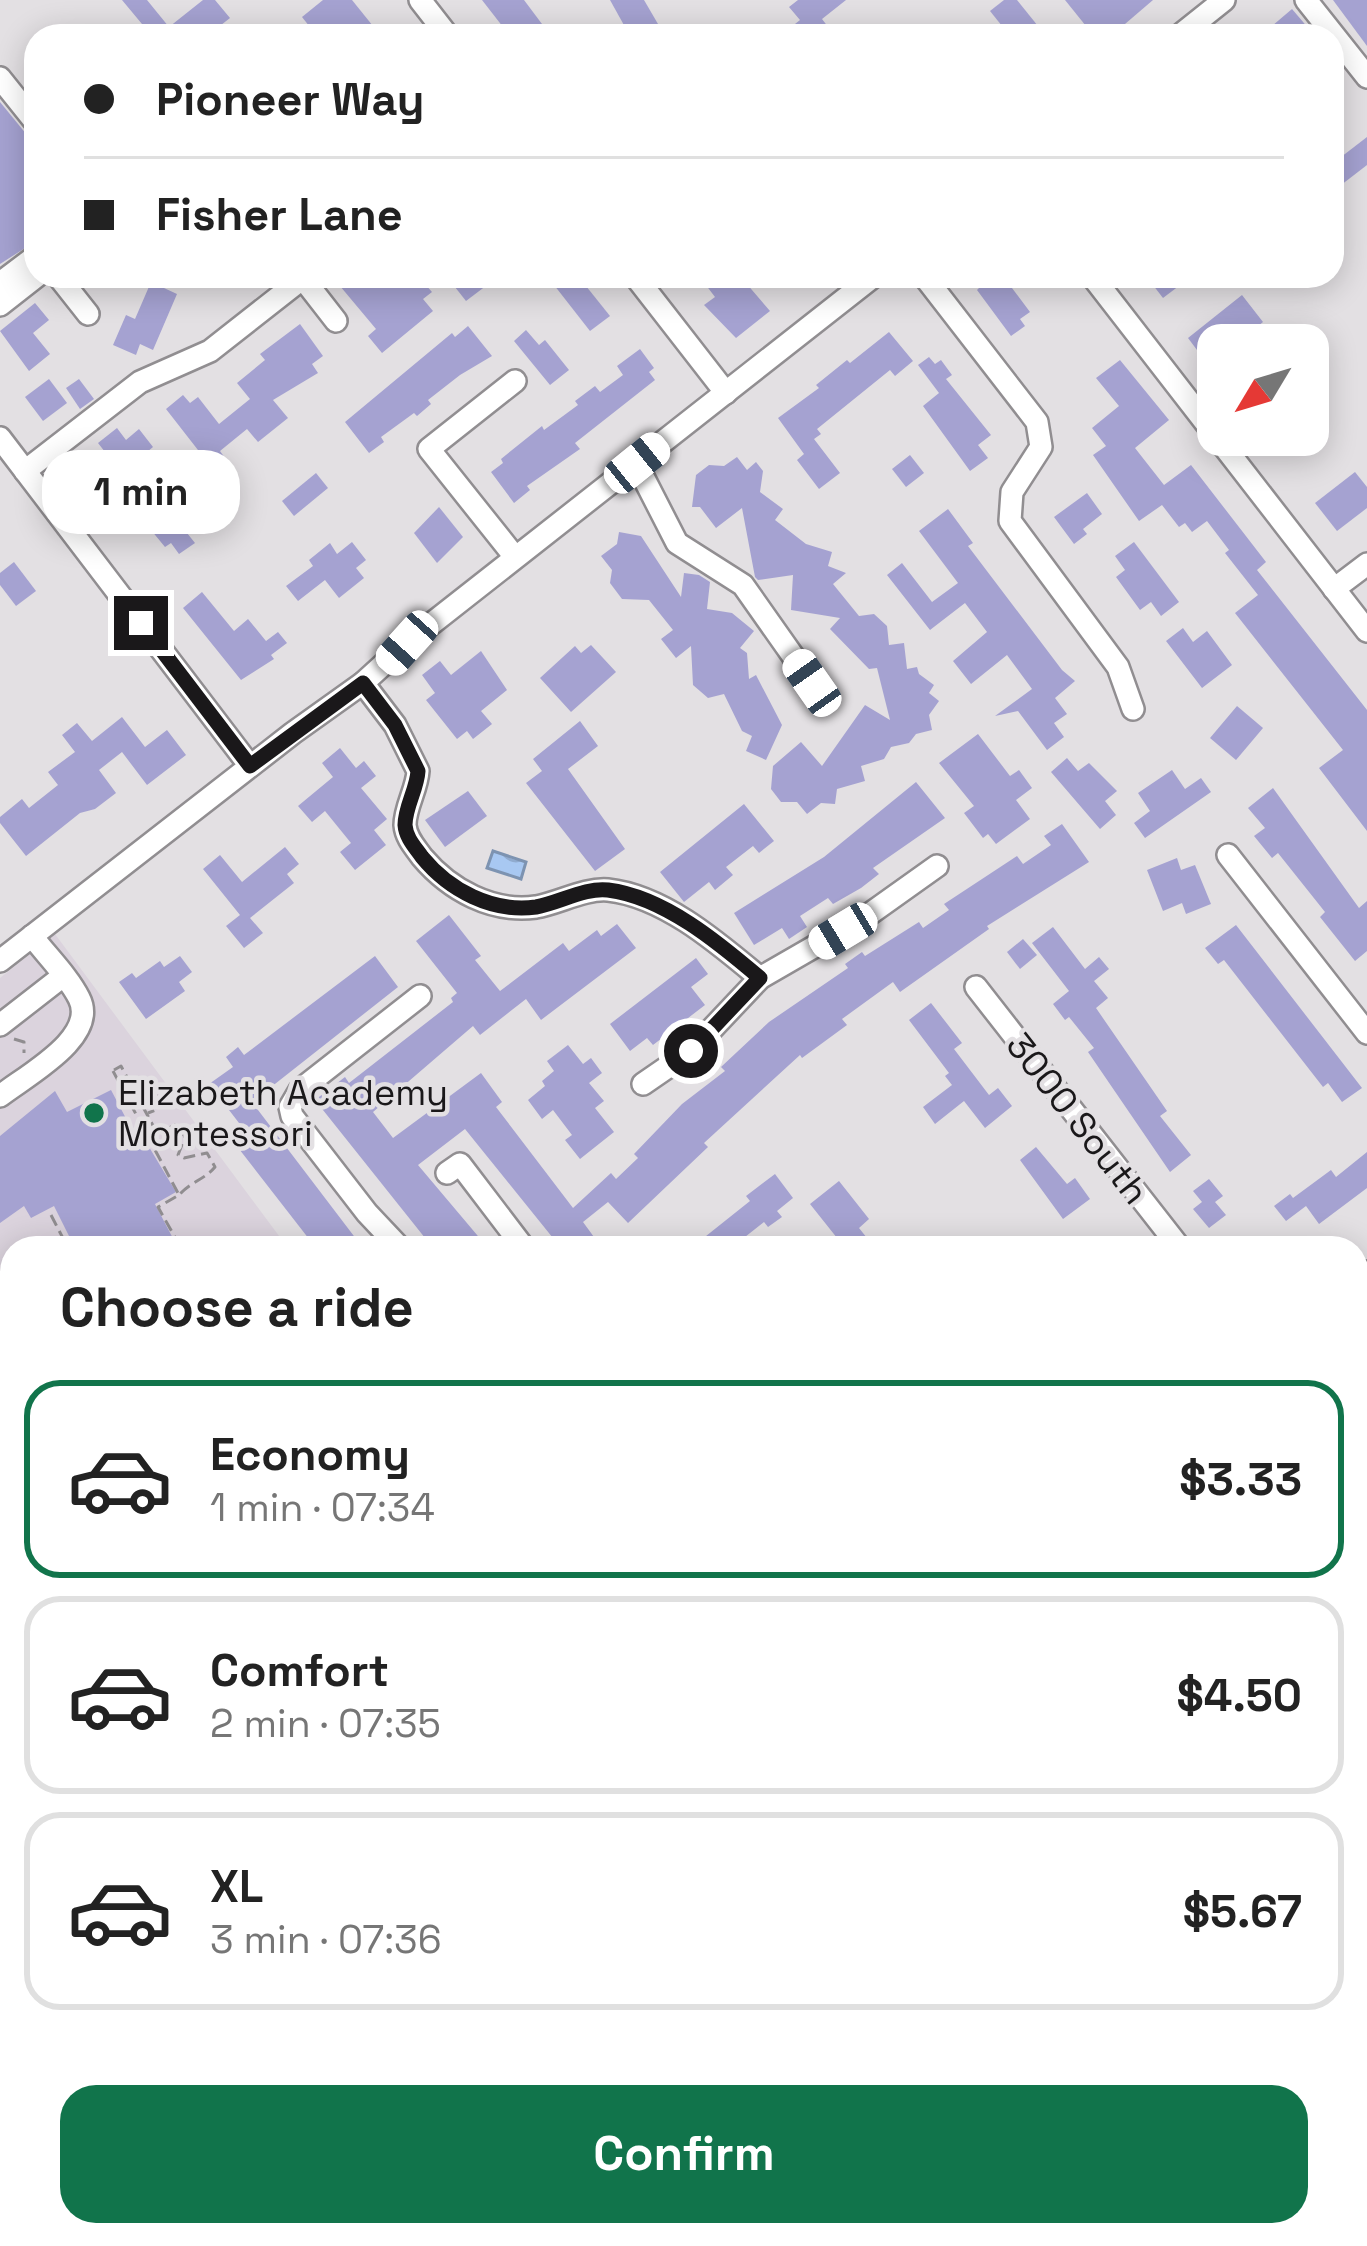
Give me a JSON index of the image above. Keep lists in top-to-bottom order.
{
  "streets": {
    "street": ["3000 South"]
  },
  "places": ["Elizabeth Academy Montessori"],
  "north": "bottom left",
  "page": {
    "banner": ["Pioneer Way", "Fisher Lane"],
    "bubble": "1 min",
    "heading": "Choose a ride",
    "list": [
      {
        "name": "Economy",
        "note": "1 min · 07:34",
        "value": "$3.33"
      },
      {
        "name": "Comfort",
        "note": "2 min · 07:35",
        "value": "$4.50"
      },
      {
        "name": "XL",
        "note": "3 min · 07:36",
        "value": "$5.67"
      }
    ],
    "buttons": "Confirm"
  }
}
